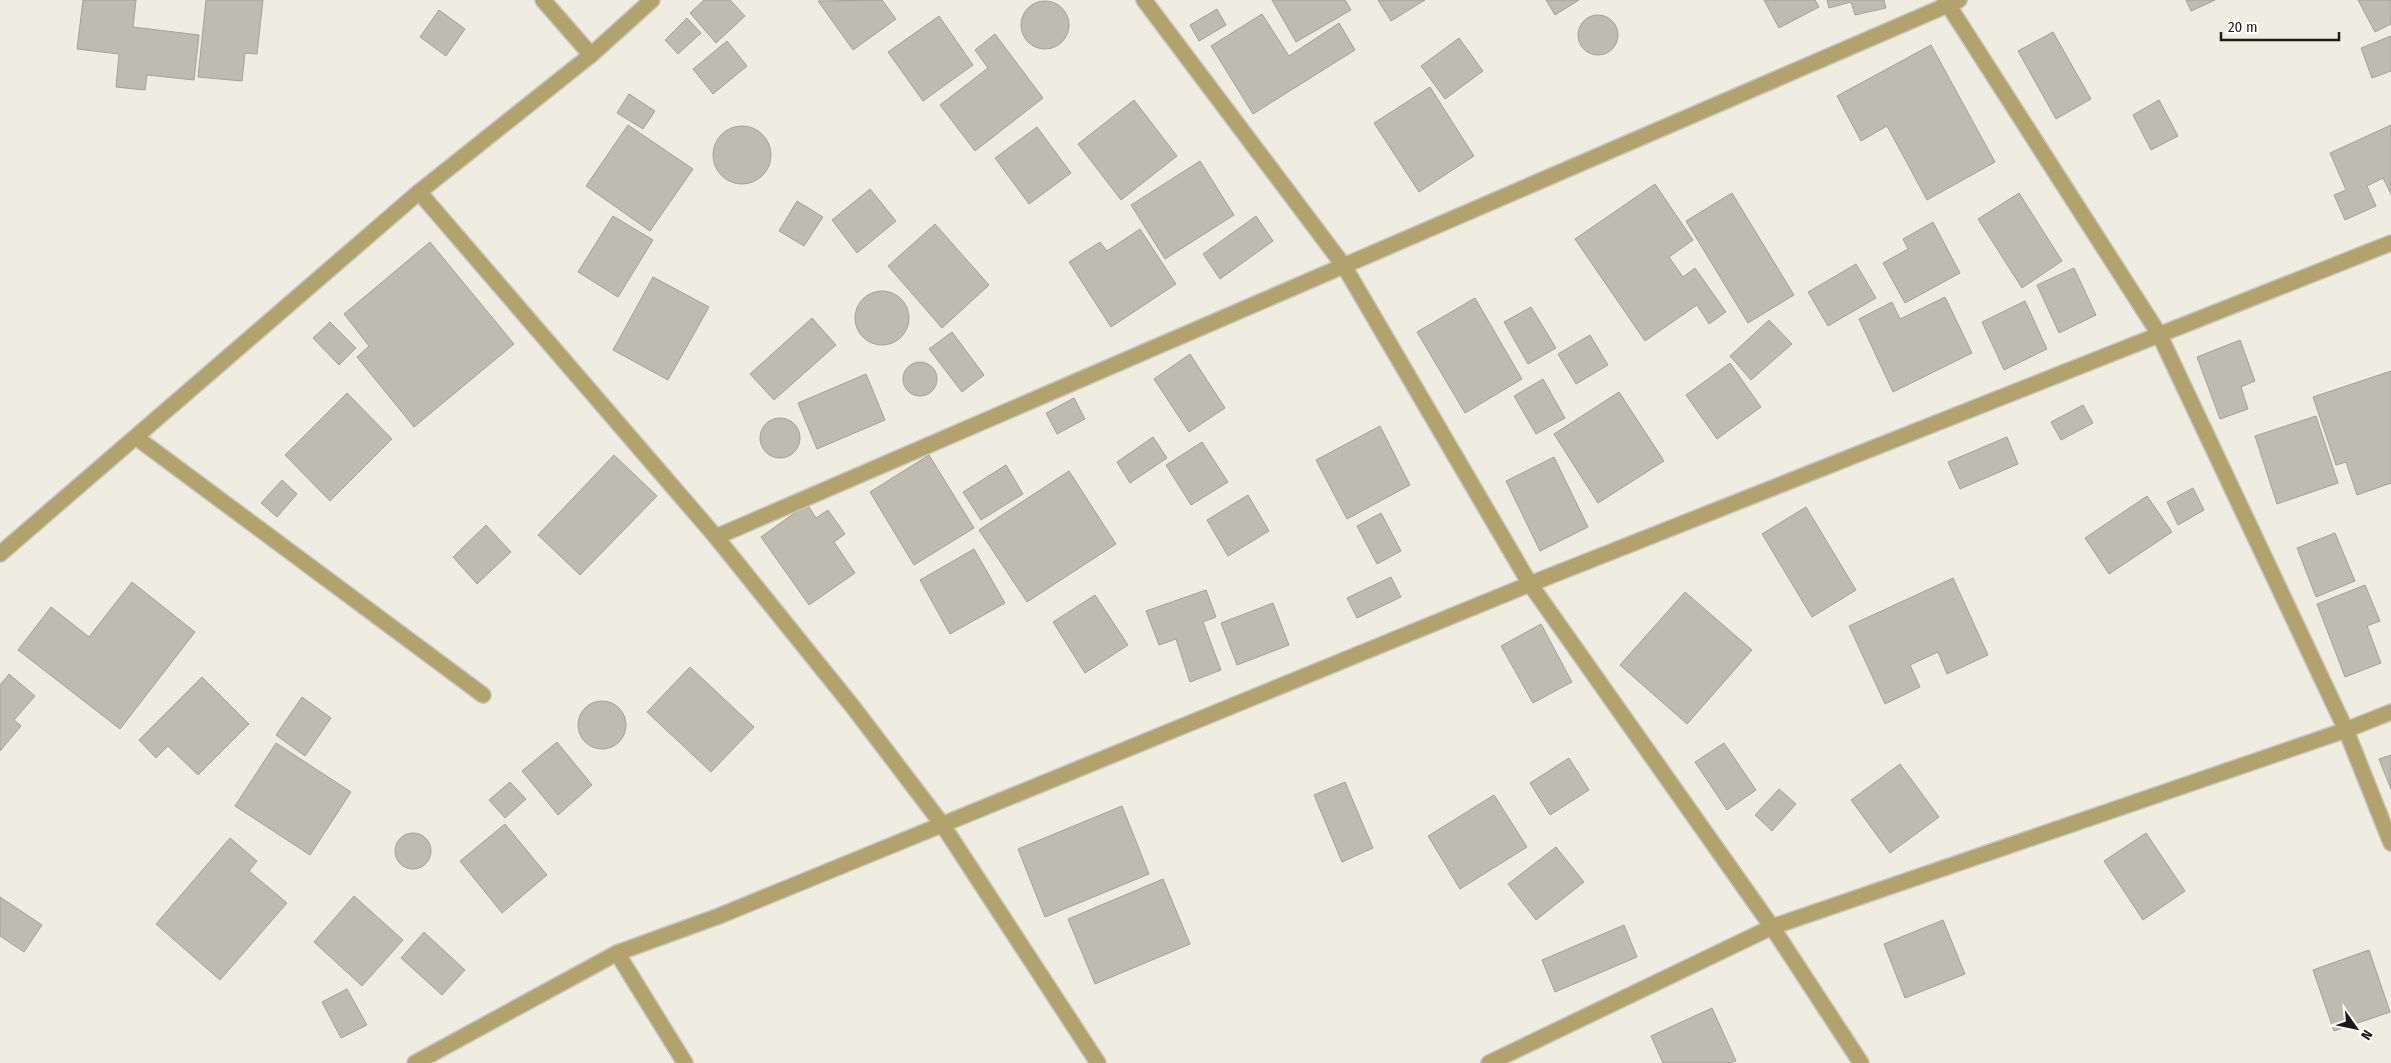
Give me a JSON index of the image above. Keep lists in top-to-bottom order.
{
  "scale_bar": "20 m",
  "north": "bottom right"
}
